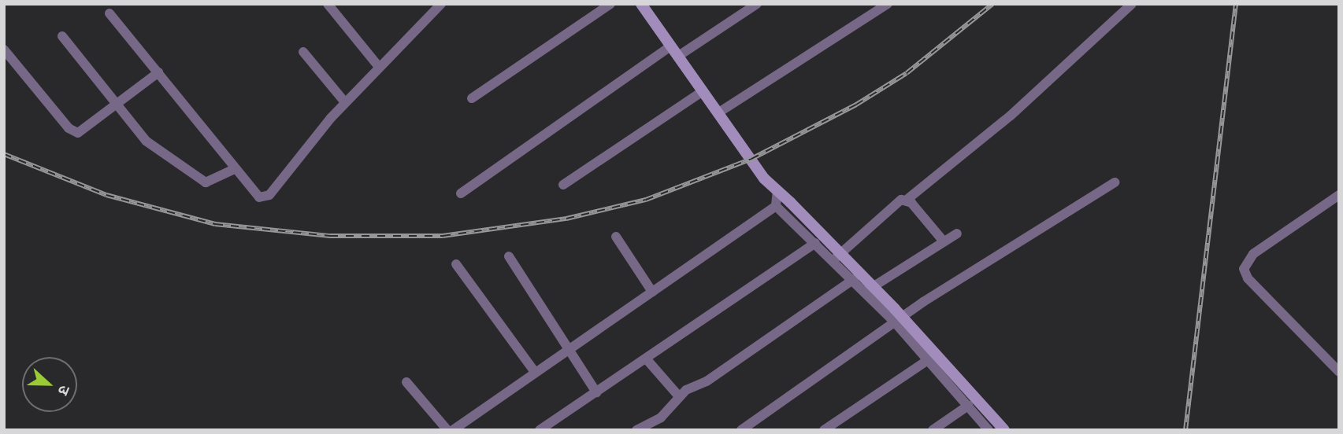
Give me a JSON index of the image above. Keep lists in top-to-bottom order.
{
  "north": "right"
}
